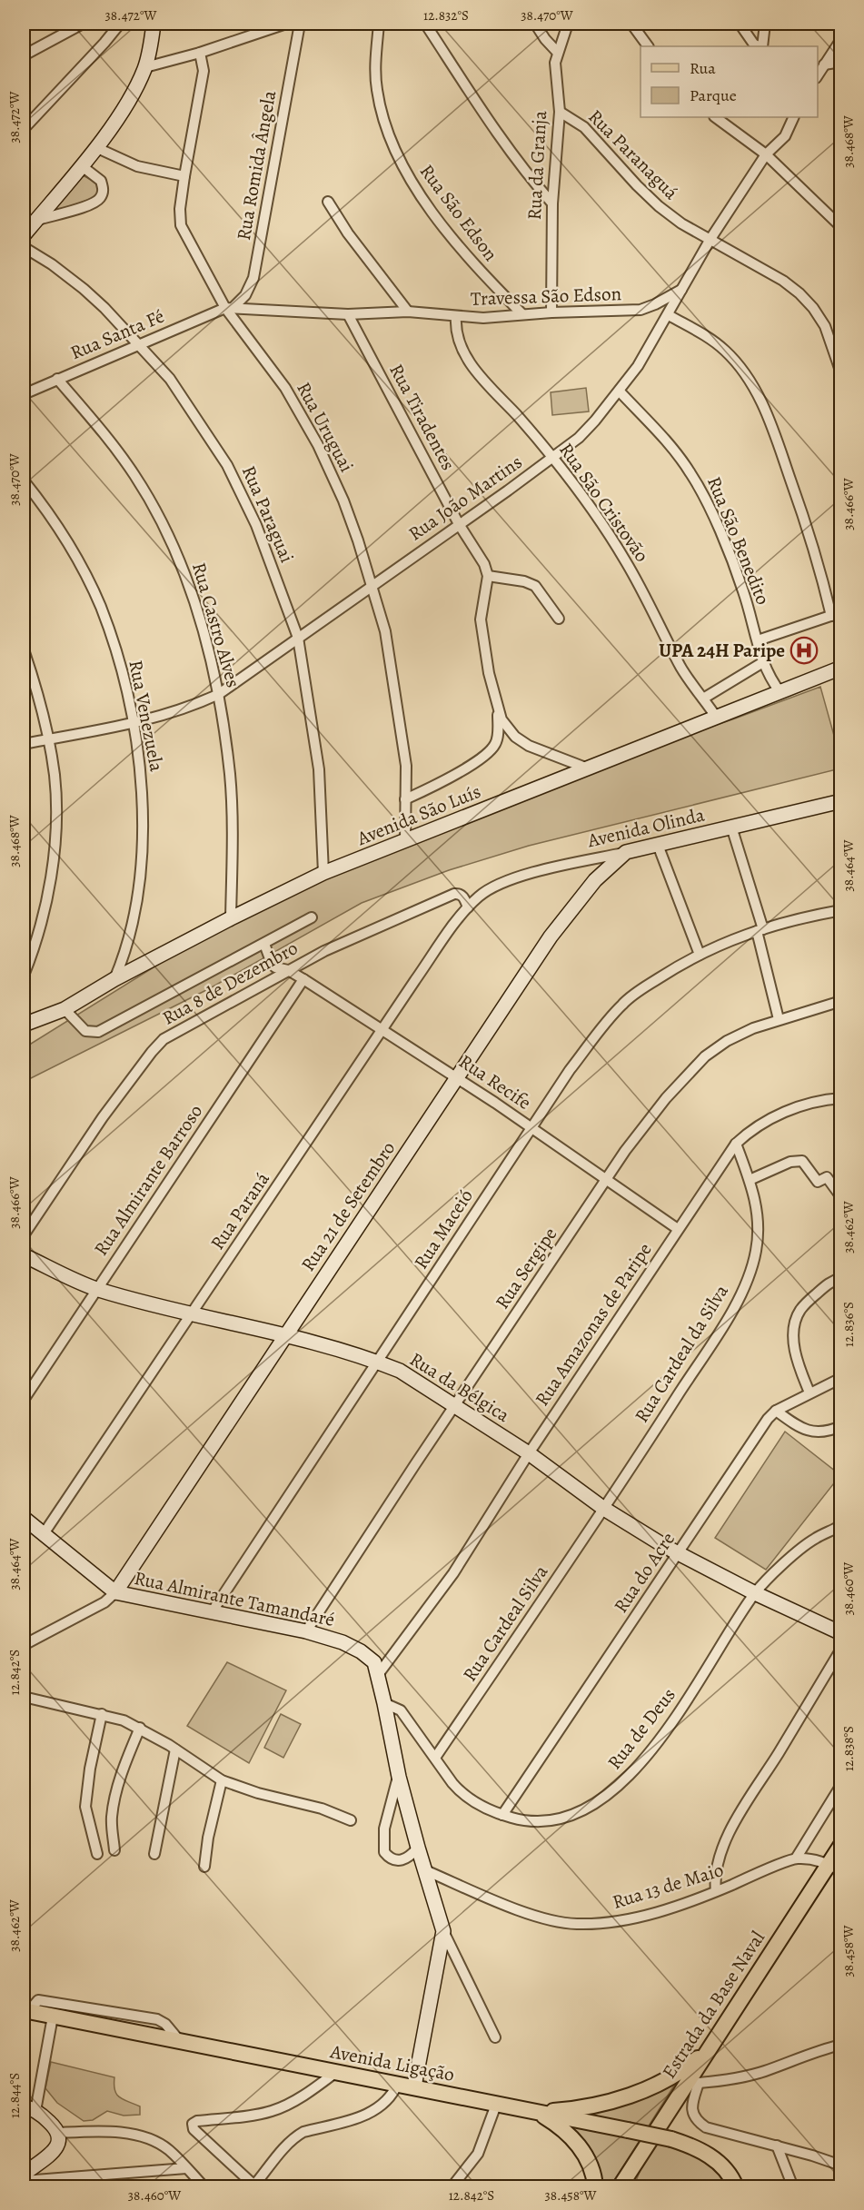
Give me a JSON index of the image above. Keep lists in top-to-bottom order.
{
  "streets": {
    "main road": [
      "Avenida São Luís",
      "Avenida Olinda",
      "Rua 21 de Setembro",
      "Rua da Bélgica",
      "Rua Almirante Tamandaré",
      "Estrada da Base Naval",
      "Avenida Ligação"
    ],
    "street": [
      "Rua Paranaguá",
      "Rua Romida Ângela",
      "Rua da Granja",
      "Rua São Edson",
      "Travessa São Edson",
      "Rua Santa Fé",
      "Rua Tiradentes",
      "Rua Uruguai",
      "Rua João Martins",
      "Rua São Cristovão",
      "Rua Paraguai",
      "Rua São Benedito",
      "Rua Castro Alves",
      "Rua Venezuela",
      "Rua 8 de Dezembro",
      "Rua Recife",
      "Rua Almirante Barroso",
      "Rua Paraná",
      "Rua Maceió",
      "Rua Sergipe",
      "Rua Amazonas de Paripe",
      "Rua Cardeal da Silva",
      "Rua do Acre",
      "Rua Cardeal Silva",
      "Rua de Deus",
      "Rua 13 de Maio"
    ]
  },
  "crossings": [
    ["Rua Paranaguá", "Rua da Granja"],
    ["Rua Paranaguá", "Rua João Martins"],
    ["Rua Romida Ângela", "Travessa São Edson"],
    ["Rua Romida Ângela", "Rua Santa Fé"],
    ["Rua Romida Ângela", "Rua Uruguai"],
    ["Rua da Granja", "Travessa São Edson"],
    ["Rua São Edson", "Travessa São Edson"],
    ["Travessa São Edson", "Rua Santa Fé"],
    ["Travessa São Edson", "Rua Tiradentes"],
    ["Travessa São Edson", "Rua Uruguai"],
    ["Travessa São Edson", "Rua João Martins"],
    ["Travessa São Edson", "Rua São Cristovão"],
    ["Rua Santa Fé", "Rua Uruguai"],
    ["Rua Santa Fé", "Rua Paraguai"],
    ["Rua Santa Fé", "Rua Castro Alves"],
    ["Rua Tiradentes", "Rua João Martins"],
    ["Rua Uruguai", "Rua João Martins"],
    ["Rua Uruguai", "Avenida São Luís"],
    ["Rua João Martins", "Rua São Cristovão"],
    ["Rua João Martins", "Rua Paraguai"],
    ["Rua João Martins", "Rua São Benedito"],
    ["Rua João Martins", "Rua Castro Alves"],
    ["Rua João Martins", "Rua Venezuela"],
    ["Rua São Cristovão", "Avenida São Luís"],
    ["Rua Paraguai", "Avenida São Luís"],
    ["Rua São Benedito", "Avenida São Luís"],
    ["Rua Castro Alves", "Avenida São Luís"],
    ["Rua Venezuela", "Avenida São Luís"],
    ["Avenida Olinda", "Rua 8 de Dezembro"],
    ["Avenida Olinda", "Rua 21 de Setembro"],
    ["Avenida Olinda", "Rua Paraná"],
    ["Rua 8 de Dezembro", "Rua Recife"],
    ["Rua 8 de Dezembro", "Rua Paraná"],
    ["Rua Recife", "Rua Almirante Barroso"],
    ["Rua Recife", "Rua 21 de Setembro"],
    ["Rua Recife", "Rua Paraná"],
    ["Rua Recife", "Rua Maceió"],
    ["Rua Recife", "Rua Sergipe"],
    ["Rua Recife", "Rua Amazonas de Paripe"],
    ["Rua Almirante Barroso", "Rua da Bélgica"],
    ["Rua 21 de Setembro", "Rua da Bélgica"],
    ["Rua 21 de Setembro", "Rua Almirante Tamandaré"],
    ["Rua Paraná", "Rua da Bélgica"],
    ["Rua Paraná", "Rua Almirante Tamandaré"],
    ["Rua Maceió", "Rua da Bélgica"],
    ["Rua Maceió", "Rua Almirante Tamandaré"],
    ["Rua Sergipe", "Rua da Bélgica"],
    ["Rua Sergipe", "Rua Almirante Tamandaré"],
    ["Rua Amazonas de Paripe", "Rua Cardeal da Silva"],
    ["Rua Amazonas de Paripe", "Rua da Bélgica"],
    ["Rua Amazonas de Paripe", "Rua Almirante Tamandaré"],
    ["Rua Cardeal da Silva", "Rua da Bélgica"],
    ["Rua Cardeal da Silva", "Rua Cardeal Silva"],
    ["Rua da Bélgica", "Rua do Acre"],
    ["Rua da Bélgica", "Rua Cardeal Silva"],
    ["Rua da Bélgica", "Rua de Deus"],
    ["Rua do Acre", "Rua de Deus"],
    ["Rua Almirante Tamandaré", "Rua de Deus"],
    ["Rua Almirante Tamandaré", "Rua 13 de Maio"],
    ["Rua Almirante Tamandaré", "Avenida Ligação"],
    ["Rua Cardeal Silva", "Rua de Deus"]
  ],
  "places": {
    "hospital": ["UPA 24H Paripe"]
  },
  "legend": ["Rua", "Parque"],
  "coordinates": [
    "38.472°W",
    "12.832°S",
    "38.470°W",
    "38.468°W",
    "38.466°W",
    "38.464°W",
    "38.462°W",
    "12.836°S",
    "38.460°W",
    "12.842°S",
    "12.838°S",
    "38.458°W",
    "12.844°S"
  ]
}
